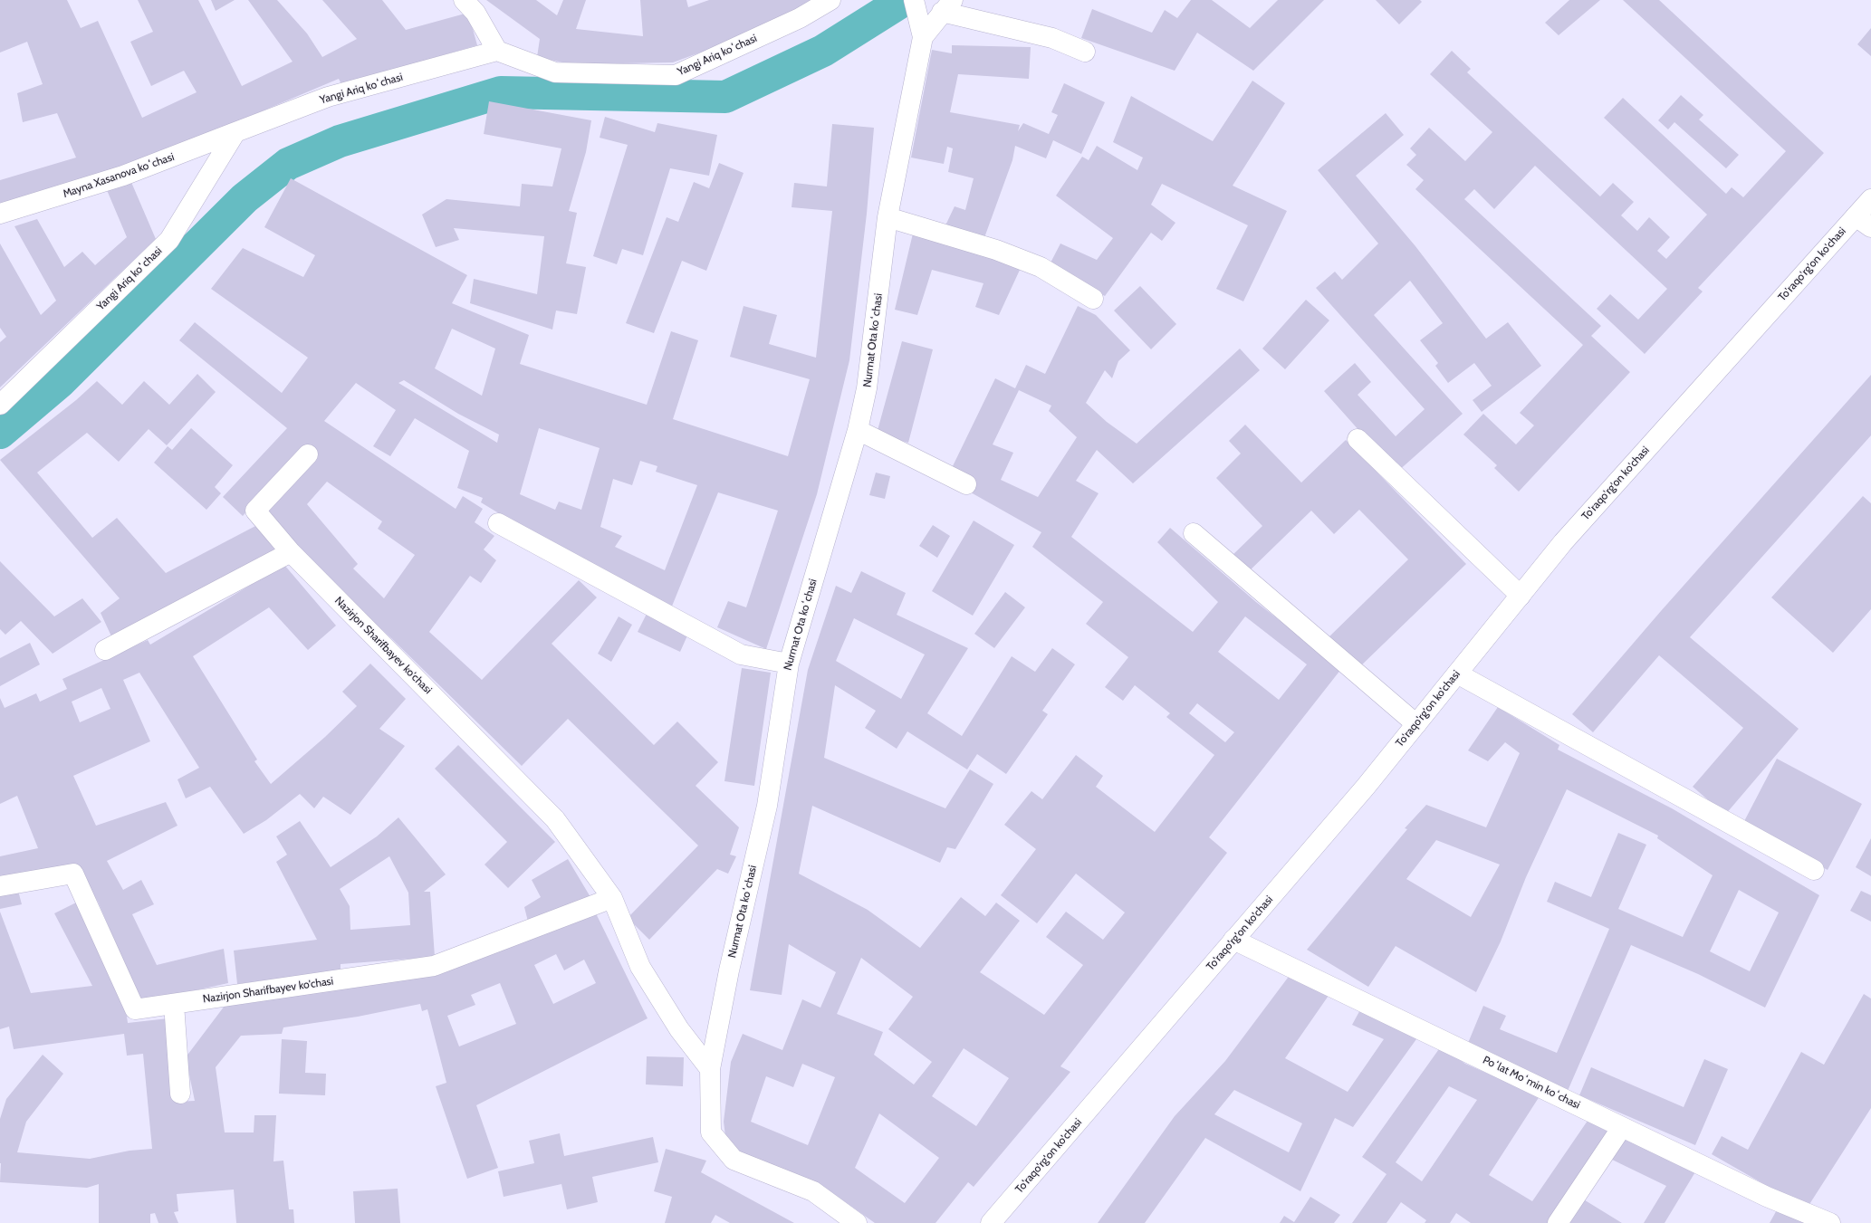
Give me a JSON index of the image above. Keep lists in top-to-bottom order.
{
  "streets": {
    "street": [
      "Yangi Ariq koʻchasi",
      "Mayna Xasanova koʻchasi",
      "To'raqo'rg'on ko'chasi",
      "Nurmat Ota koʻchasi",
      "Nazirjon Sharifbayev ko'chasi",
      "Poʻlat Moʻmin koʻchasi"
    ]
  },
  "crossings": [
    ["Yangi Ariq koʻchasi", "Mayna Xasanova koʻchasi"],
    ["To'raqo'rg'on ko'chasi", "Poʻlat Moʻmin koʻchasi"],
    ["Nurmat Ota koʻchasi", "Nazirjon Sharifbayev ko'chasi"]
  ]
}
